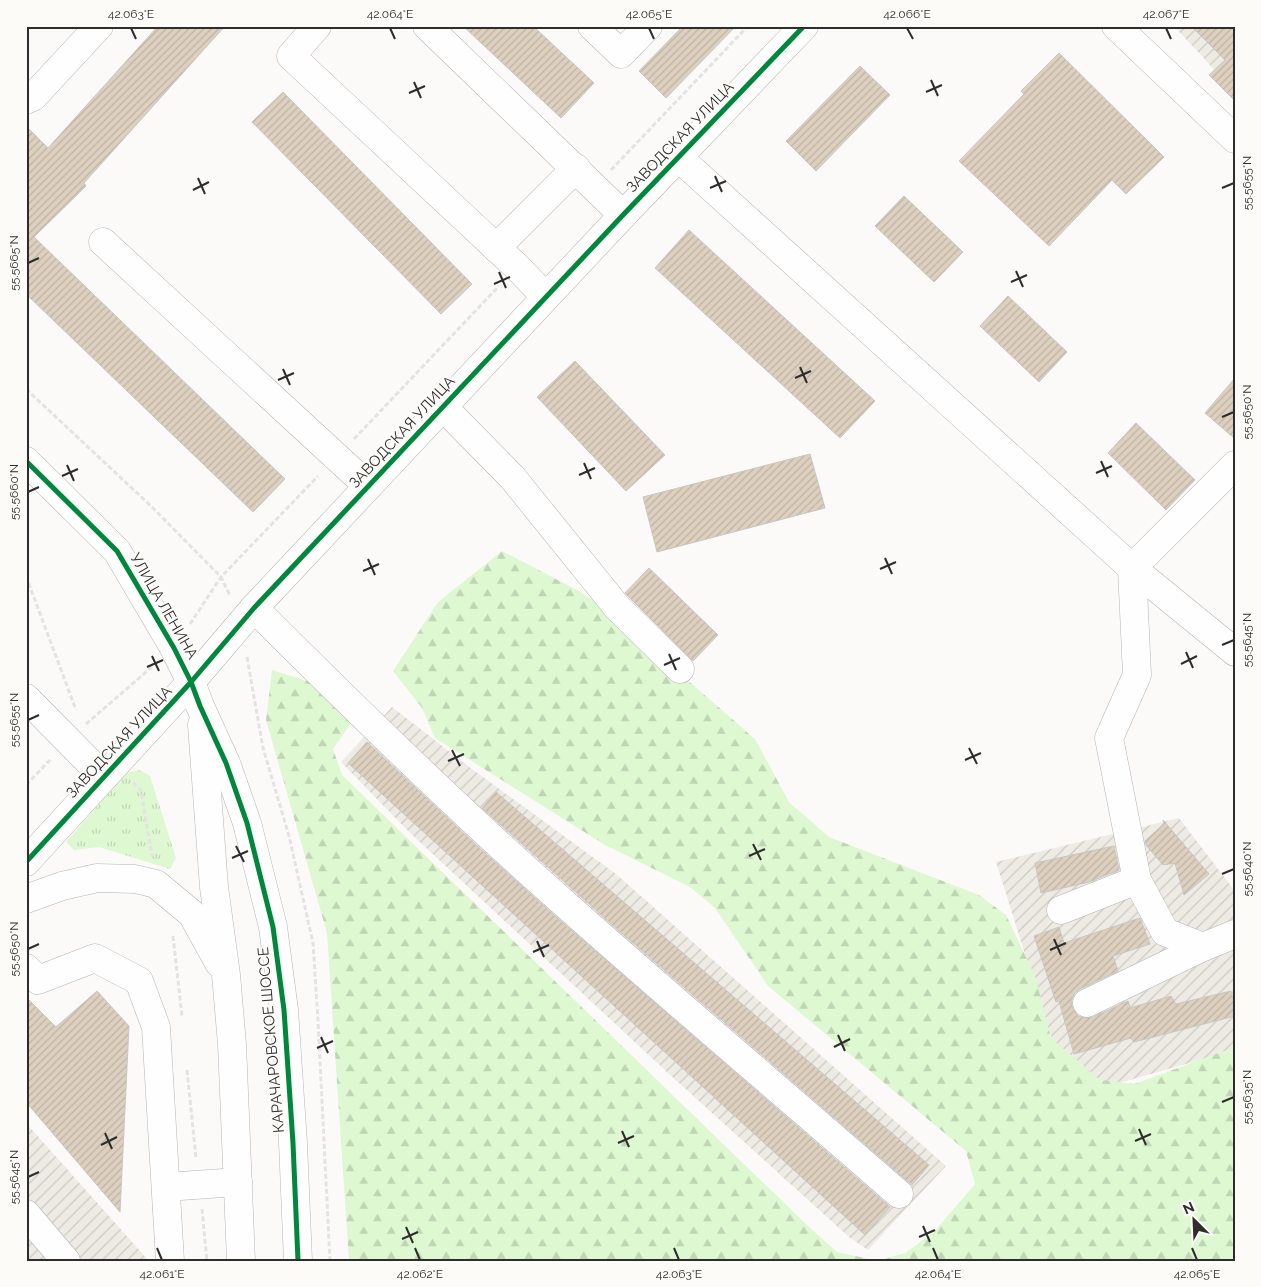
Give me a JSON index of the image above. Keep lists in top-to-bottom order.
{
  "streets": {
    "street": ["ЗАВОДСКАЯ УЛИЦА", "УЛИЦА ЛЕНИНА", "КАРАЧАРОВСКОЕ ШОССЕ"]
  },
  "crossings": [
    ["ЗАВОДСКАЯ УЛИЦА", "УЛИЦА ЛЕНИНА"],
    ["ЗАВОДСКАЯ УЛИЦА", "КАРАЧАРОВСКОЕ ШОССЕ"],
    ["УЛИЦА ЛЕНИНА", "КАРАЧАРОВСКОЕ ШОССЕ"]
  ],
  "north": "top left",
  "coordinates": [
    "42.063°E",
    "42.064°E",
    "42.065°E",
    "42.066°E",
    "42.067°E",
    "55.5655°N",
    "55.5665°N",
    "55.5650°N",
    "55.5660°N",
    "55.5645°N",
    "55.5640°N",
    "55.5635°N",
    "42.061°E",
    "42.062°E"
  ]
}
